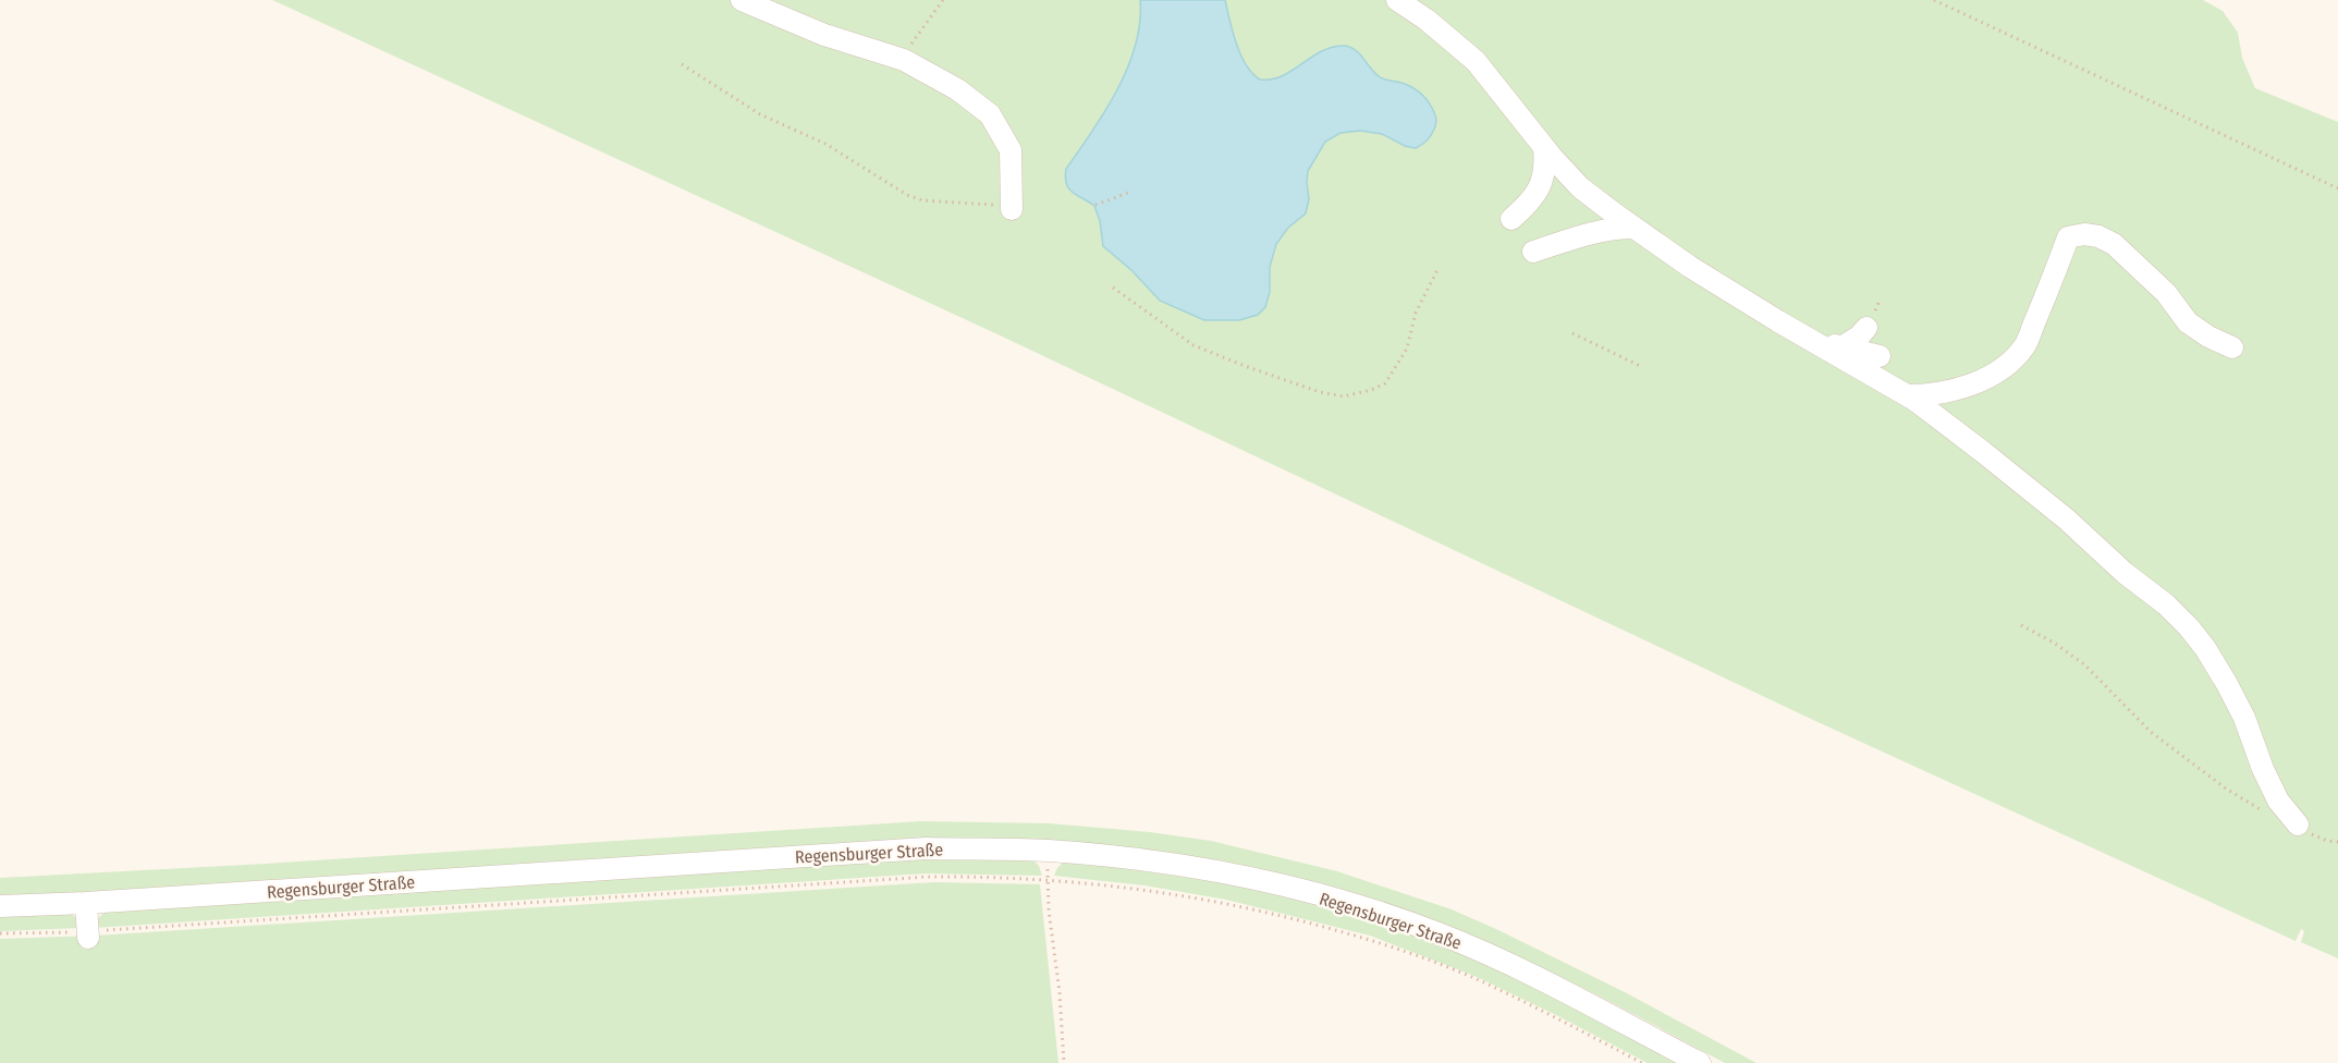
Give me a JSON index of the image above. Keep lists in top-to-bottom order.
{
  "streets": {
    "street": ["Regensburger Straße"]
  }
}
